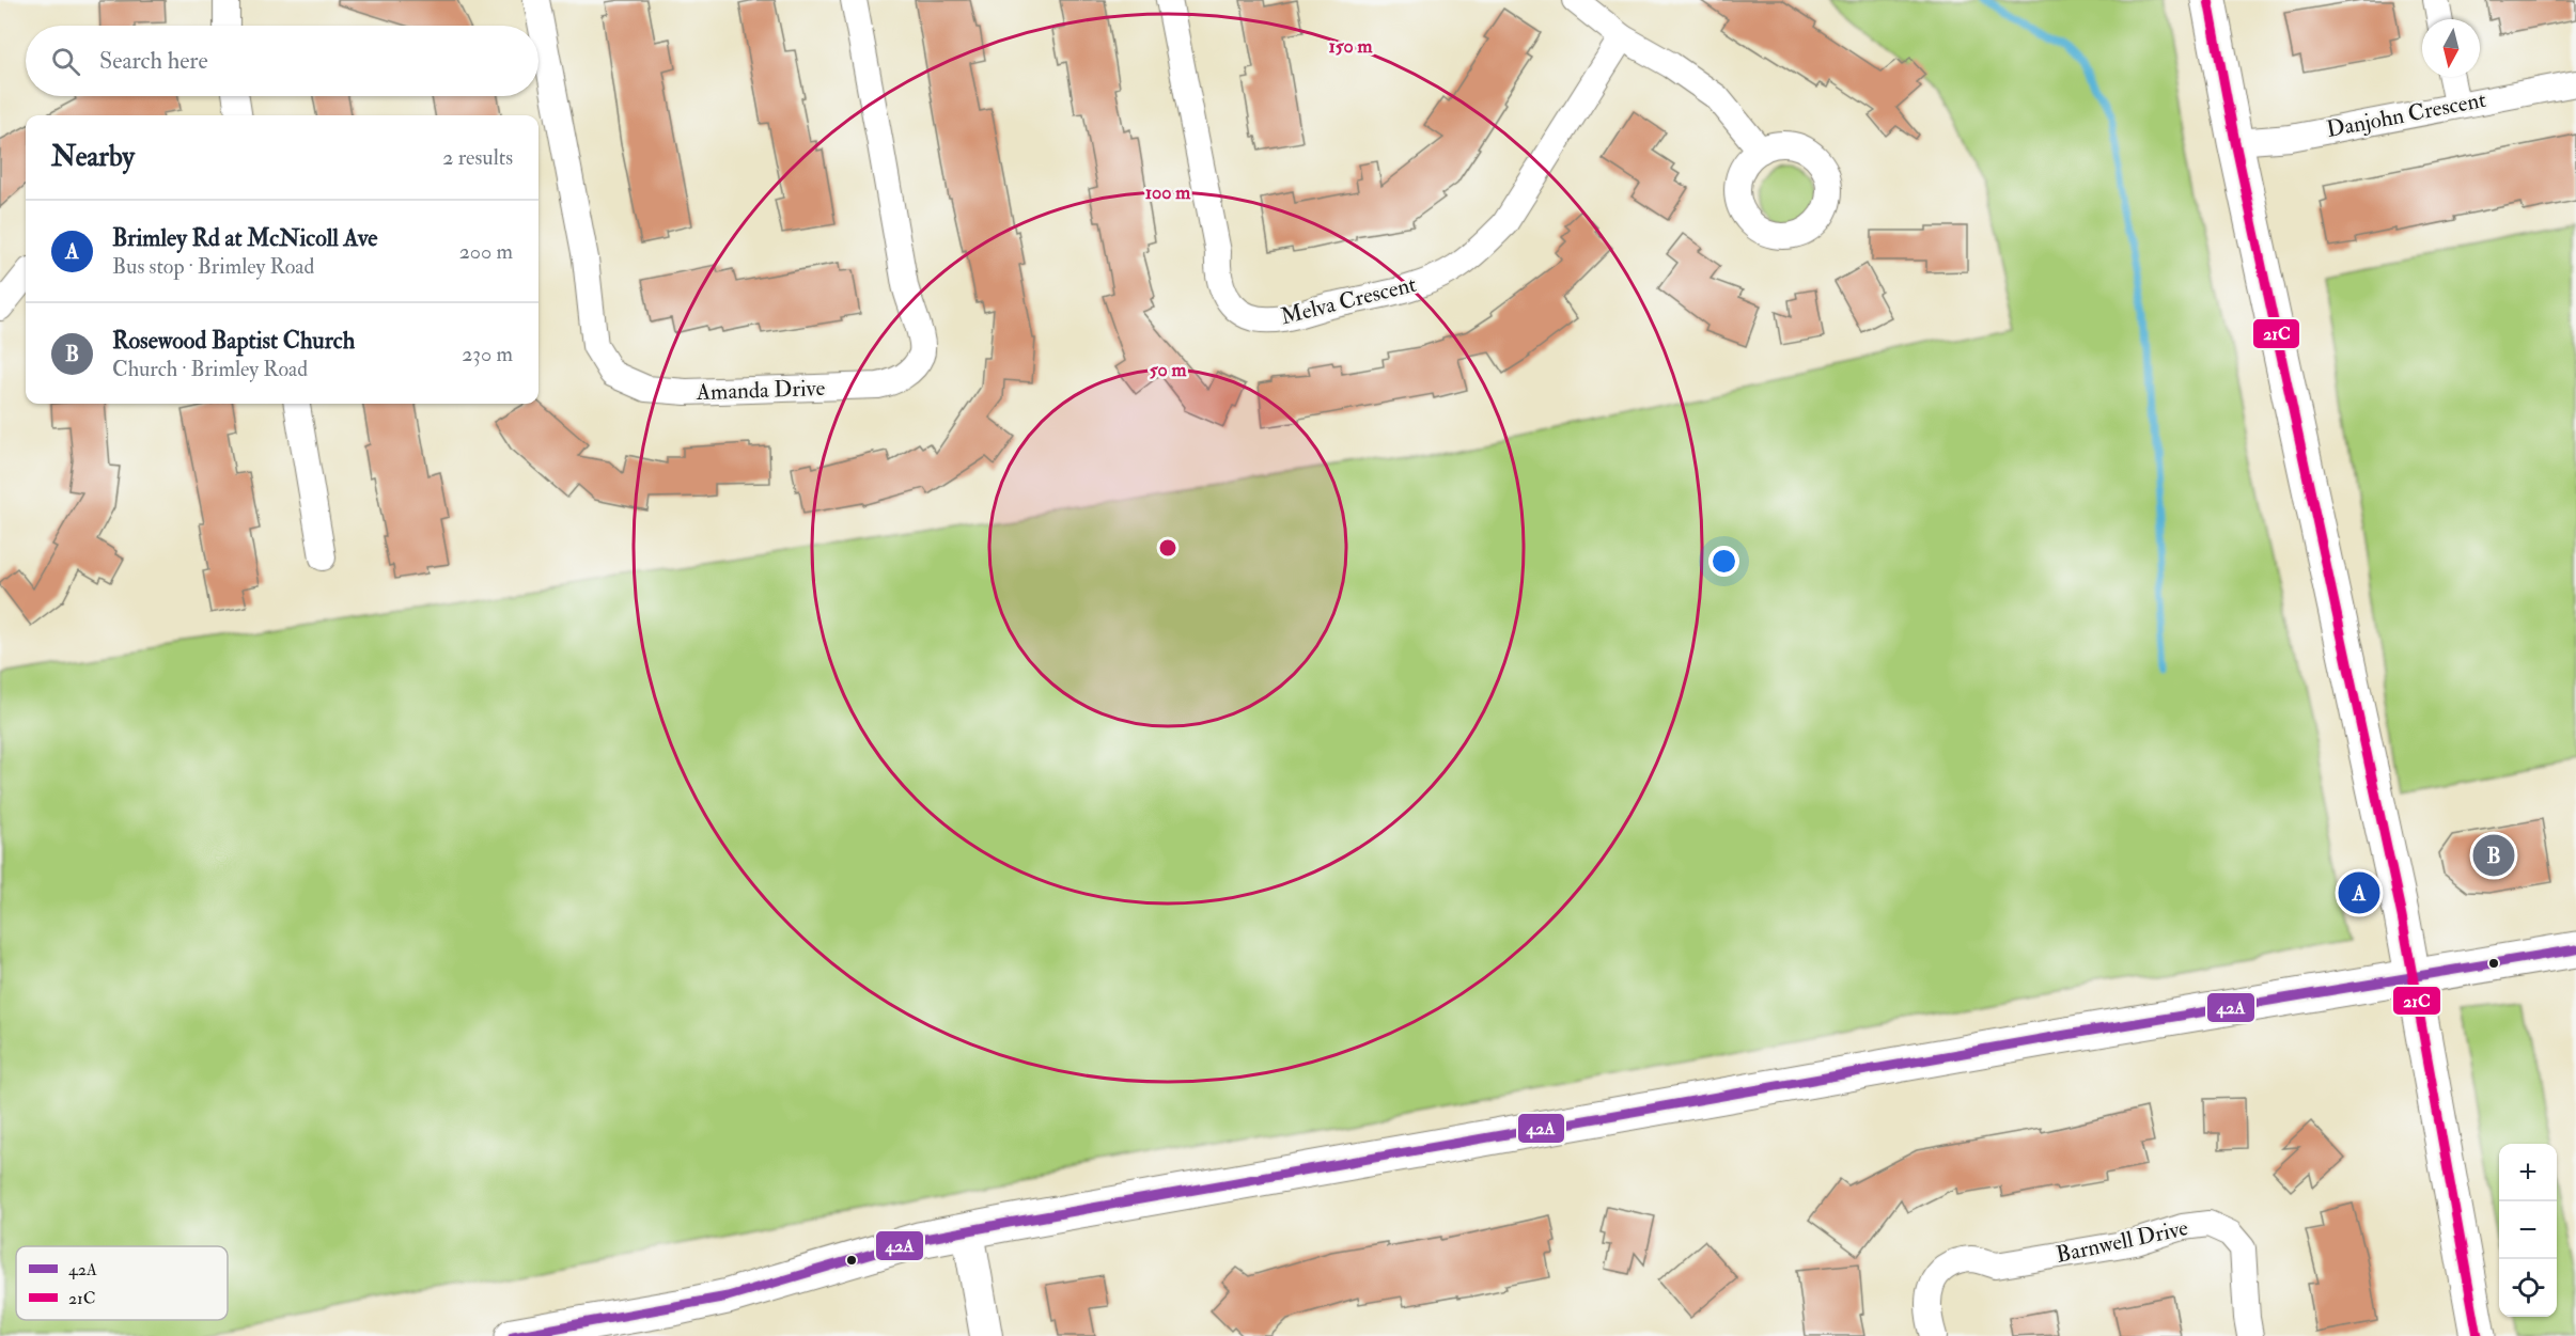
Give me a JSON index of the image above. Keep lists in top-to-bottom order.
{
  "streets": {
    "street": [
      "Danjohn Crescent",
      "Melva Crescent",
      "Amanda Drive",
      "Barnwell Drive"
    ]
  },
  "lines": ["transit line 21C", "transit line 42A"],
  "legend": ["42A", "21C"],
  "north": "bottom",
  "page": {
    "search": "Search here",
    "heading": ["Nearby", "2 results"],
    "list": [
      {
        "mark": "A",
        "name": "Brimley Rd at McNicoll Ave",
        "note": "Bus stop · Brimley Road",
        "value": "200 m"
      },
      {
        "mark": "B",
        "name": "Rosewood Baptist Church",
        "note": "Church · Brimley Road",
        "value": "230 m"
      }
    ],
    "pins": ["B", "A"],
    "map_buttons": ["+", "−"]
  },
  "rings": ["150 m", "100 m", "50 m"]
}
